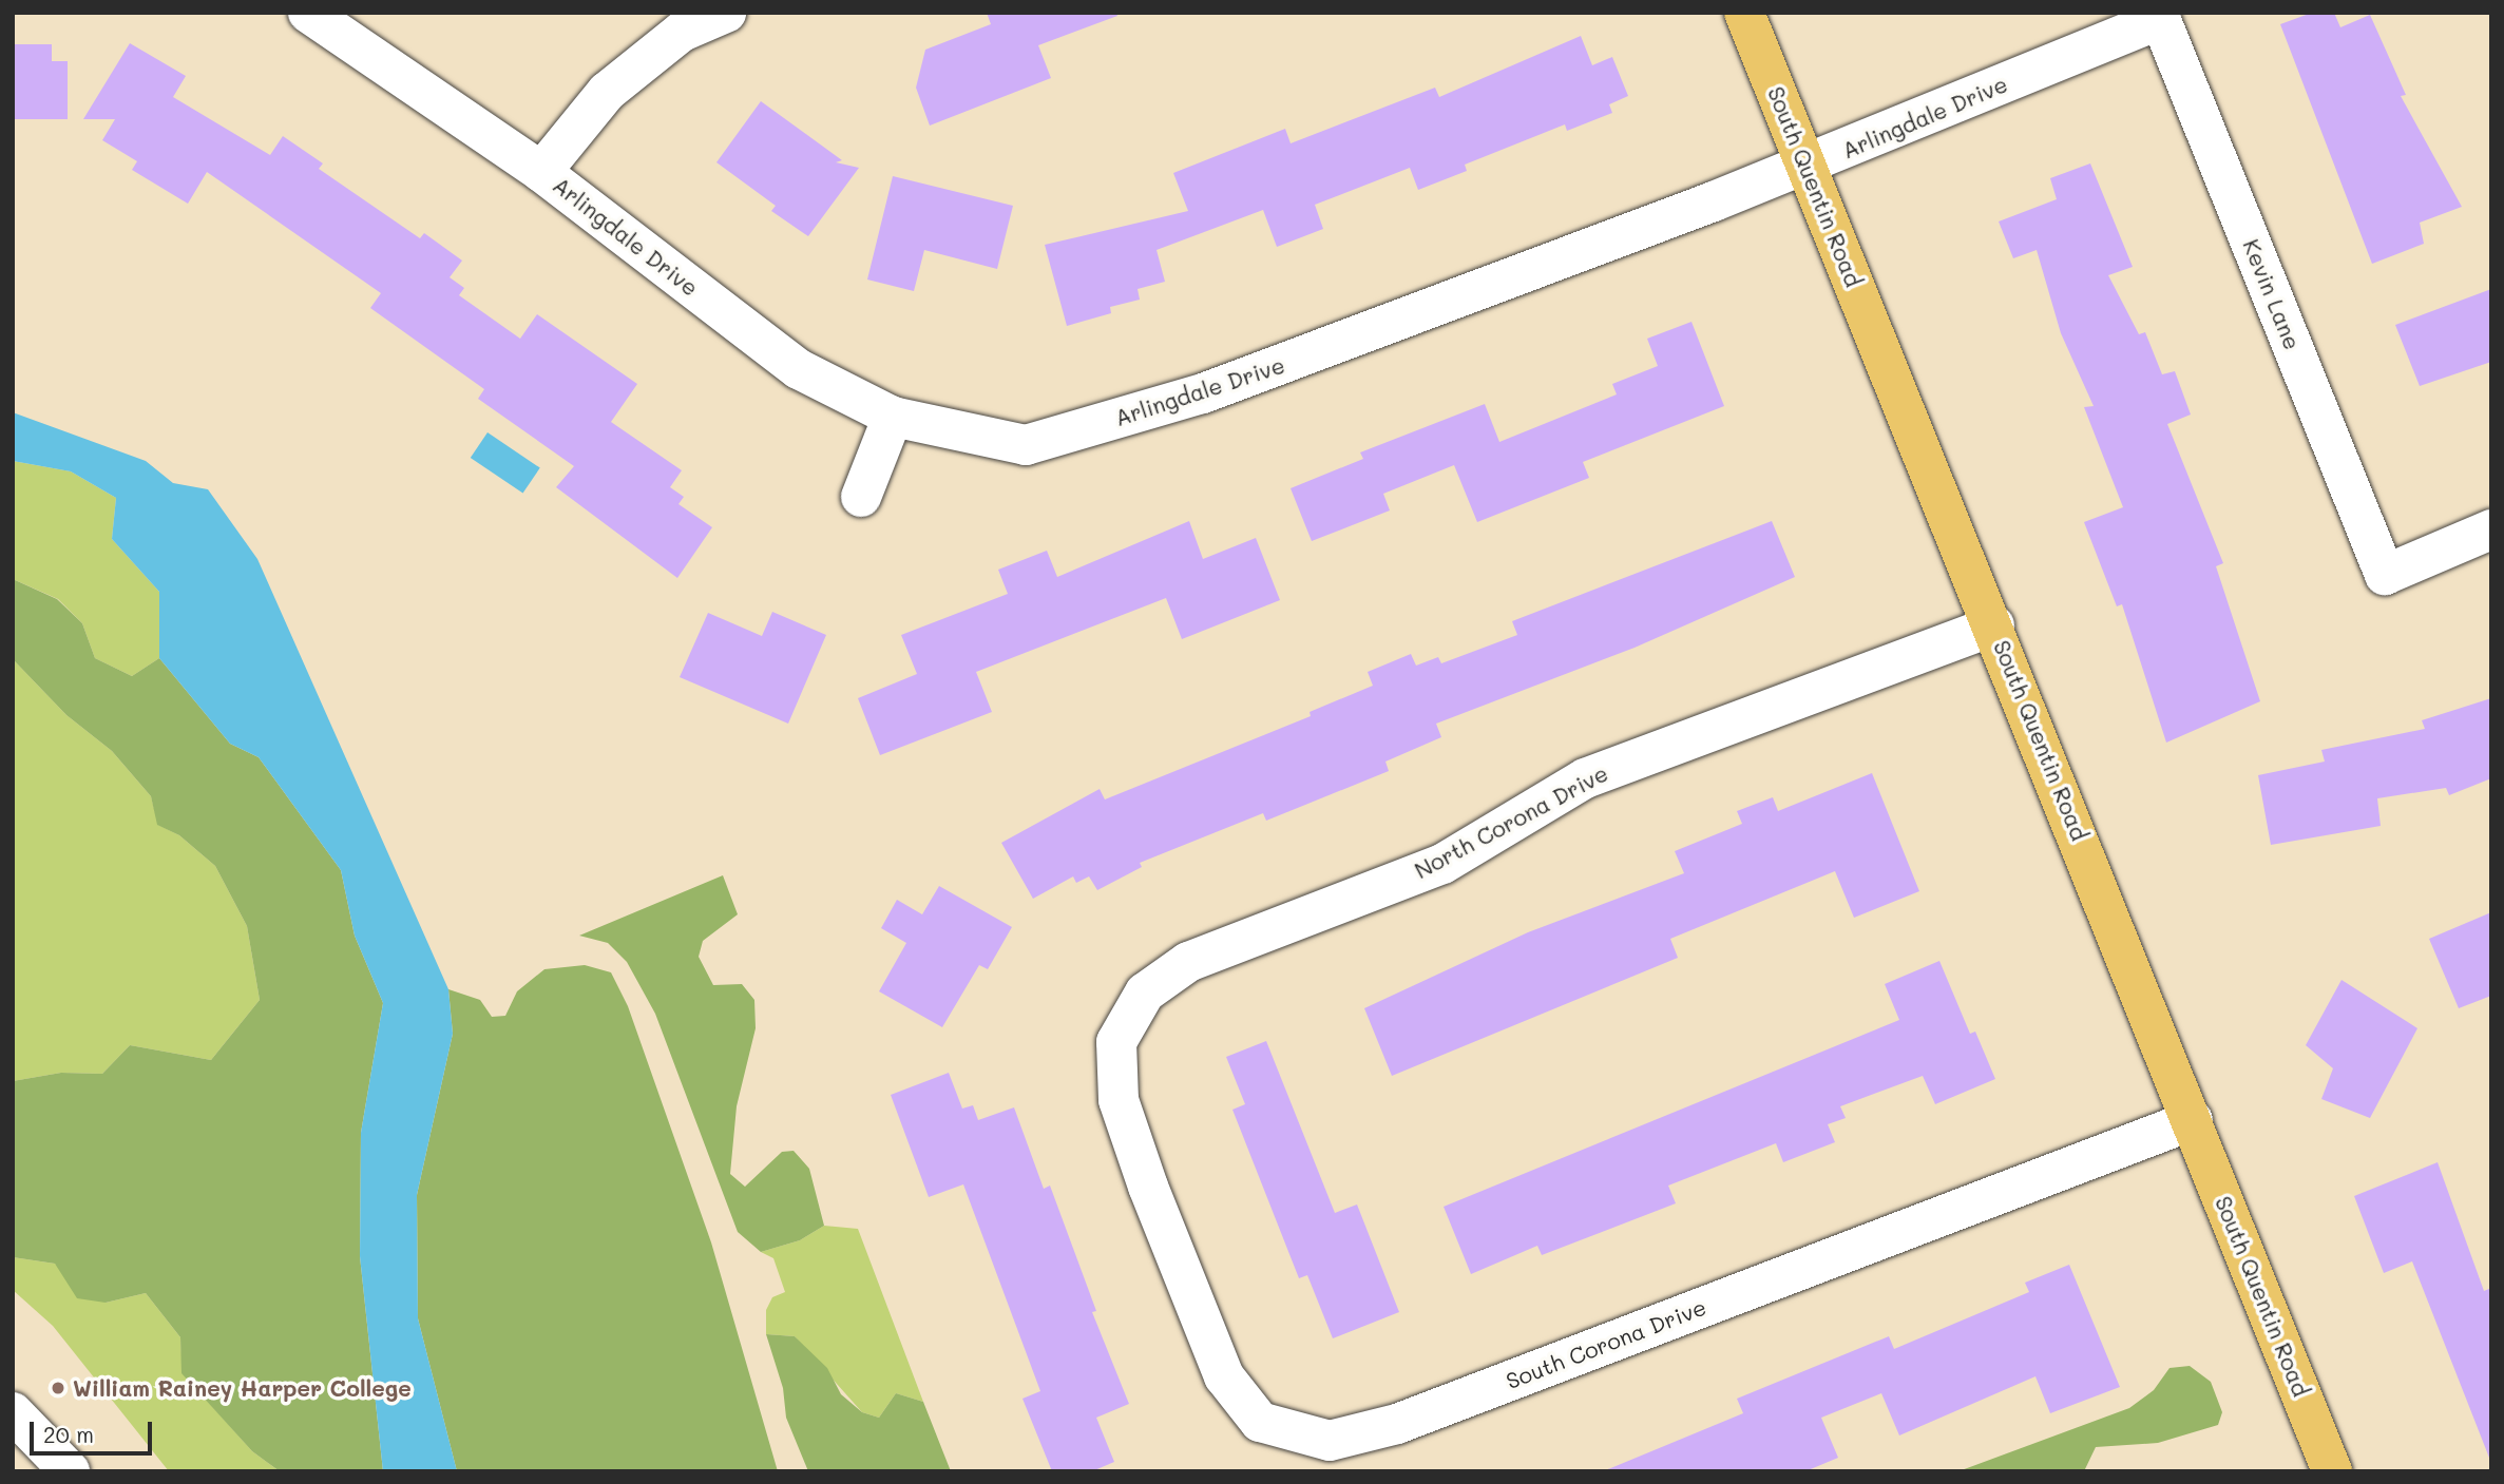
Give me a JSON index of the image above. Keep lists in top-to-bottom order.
{
  "streets": {
    "main road": ["South Quentin Road"],
    "street": [
      "Arlingdale Drive",
      "Kevin Lane",
      "North Corona Drive",
      "South Corona Drive"
    ]
  },
  "crossings": [
    ["Arlingdale Drive", "South Quentin Road"],
    ["Arlingdale Drive", "Kevin Lane"],
    ["South Quentin Road", "North Corona Drive"],
    ["South Quentin Road", "South Corona Drive"],
    ["North Corona Drive", "South Corona Drive"]
  ],
  "places": ["William Rainey Harper College"],
  "scale_bar": "20 m"
}
